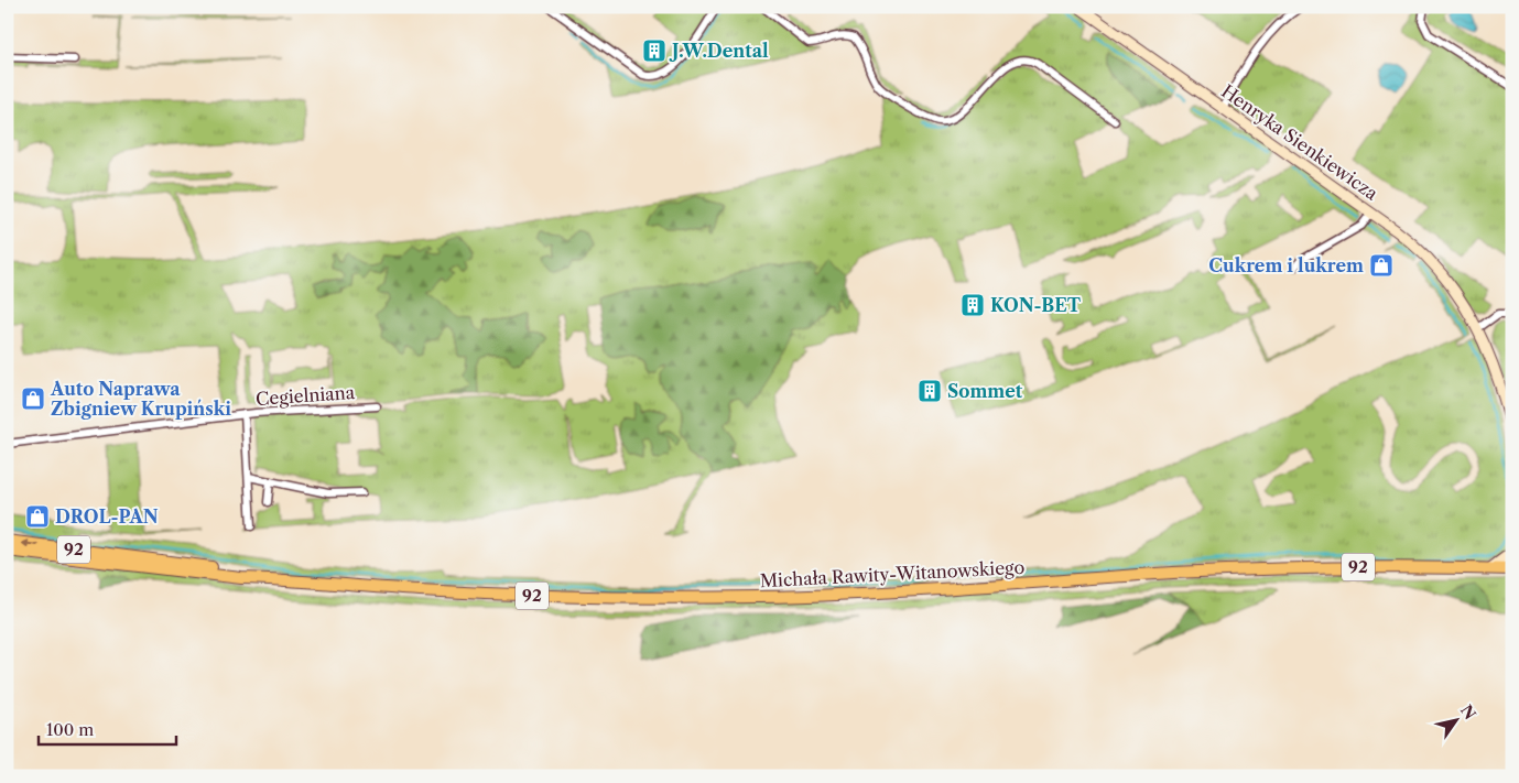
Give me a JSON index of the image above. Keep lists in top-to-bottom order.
{
  "streets": {
    "main road": ["92", "Michała Rawity-Witanowskiego"],
    "street": ["Henryka Sienkiewicza", "Cegielniana"]
  },
  "places": {
    "building": ["J.W.Dental", "KON-BET", "Sommet"],
    "shop": ["Cukrem i lukrem", "Auto Naprawa Zbigniew Krupiński", "DROL-PAN"]
  },
  "scale_bar": "100 m",
  "north": "top right"
}
